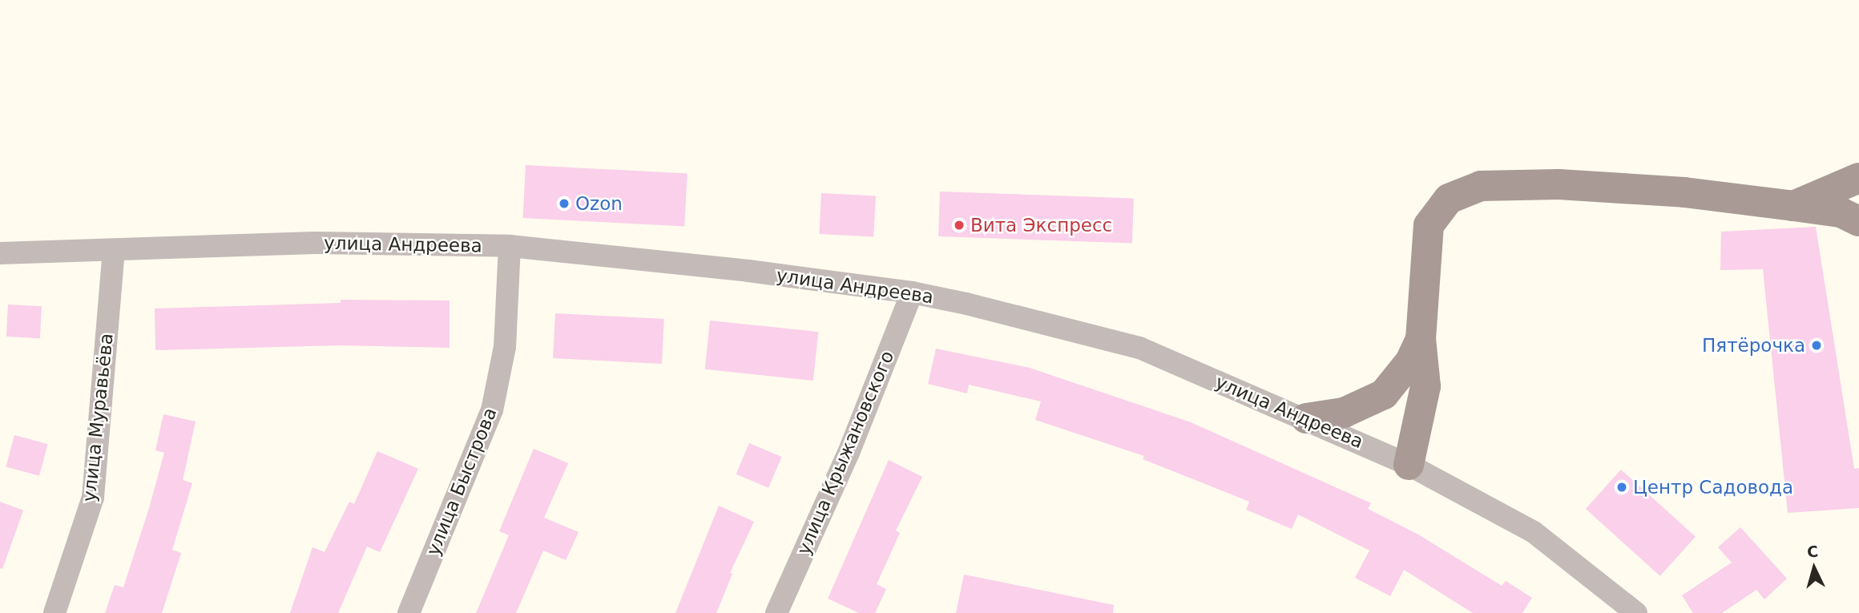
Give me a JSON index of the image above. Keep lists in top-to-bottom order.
{
  "streets": {
    "street": [
      "улица Андреева",
      "улица Муравьёва",
      "улица Крыжановского",
      "улица Быстрова"
    ]
  },
  "crossings": [
    ["улица Андреева", "улица Муравьёва"],
    ["улица Андреева", "улица Крыжановского"],
    ["улица Андреева", "улица Быстрова"]
  ],
  "places": [
    "Ozon",
    "Вита Экспресс",
    "Пятёрочка",
    "Центр Садовода"
  ],
  "north": "top"
}
